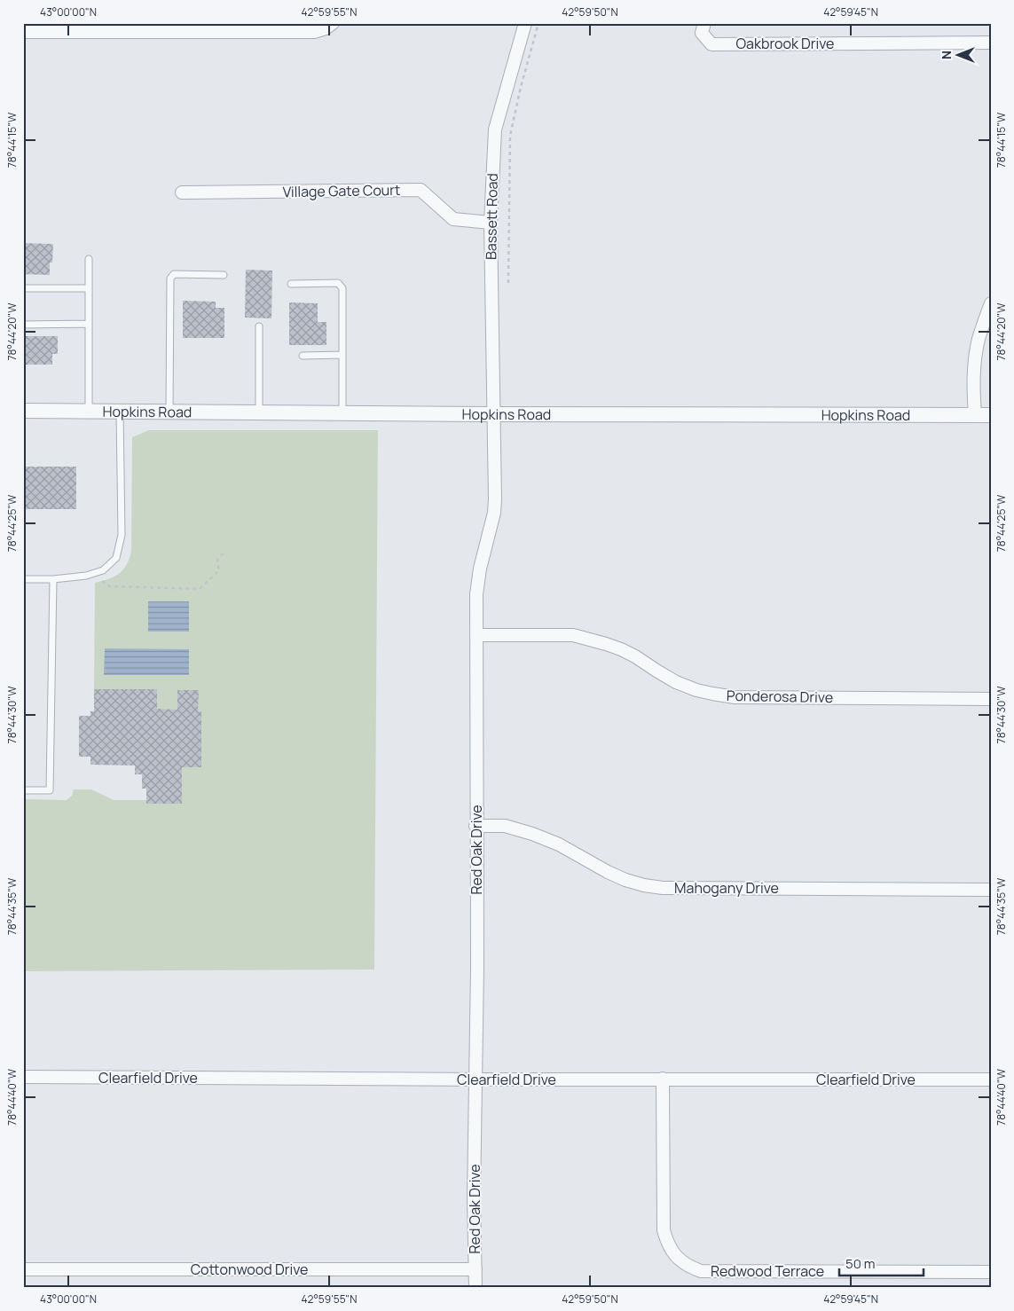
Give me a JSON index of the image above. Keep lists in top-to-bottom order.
{
  "streets": {
    "street": [
      "Oakbrook Drive",
      "Village Gate Court",
      "Bassett Road",
      "Hopkins Road",
      "Ponderosa Drive",
      "Red Oak Drive",
      "Mahogany Drive",
      "Clearfield Drive",
      "Cottonwood Drive",
      "Redwood Terrace"
    ]
  },
  "crossings": [
    ["Village Gate Court", "Bassett Road"],
    ["Bassett Road", "Hopkins Road"],
    ["Bassett Road", "Red Oak Drive"],
    ["Hopkins Road", "Red Oak Drive"],
    ["Ponderosa Drive", "Red Oak Drive"],
    ["Red Oak Drive", "Mahogany Drive"],
    ["Red Oak Drive", "Clearfield Drive"],
    ["Red Oak Drive", "Cottonwood Drive"],
    ["Clearfield Drive", "Redwood Terrace"]
  ],
  "scale_bar": "50 m",
  "north": "left",
  "coordinates": [
    "43°00'00\"N",
    "42°59'55\"N",
    "42°59'50\"N",
    "42°59'45\"N",
    "78°44'15\"W",
    "78°44'20\"W",
    "78°44'25\"W",
    "78°44'30\"W",
    "78°44'35\"W",
    "78°44'40\"W"
  ]
}
